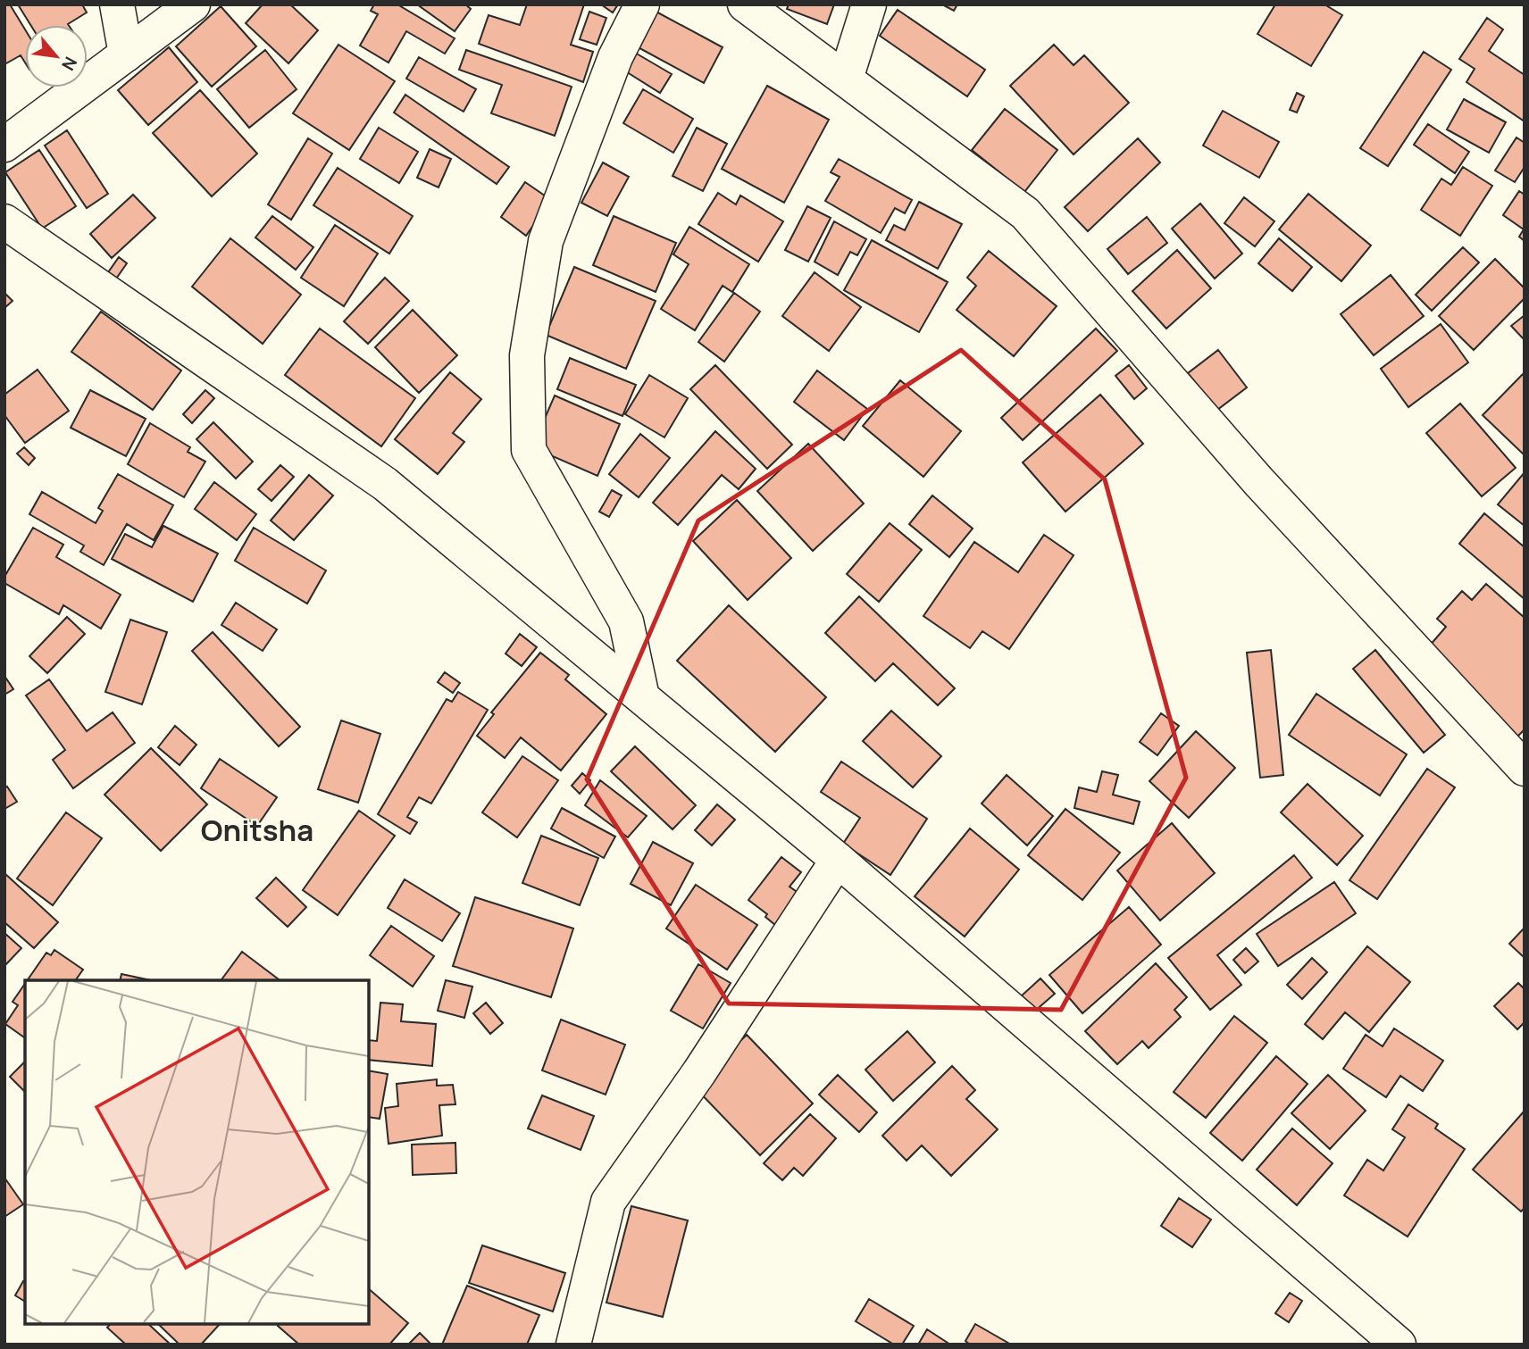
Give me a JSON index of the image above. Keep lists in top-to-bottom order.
{
  "districts": ["Onitsha"],
  "north": "bottom right"
}
